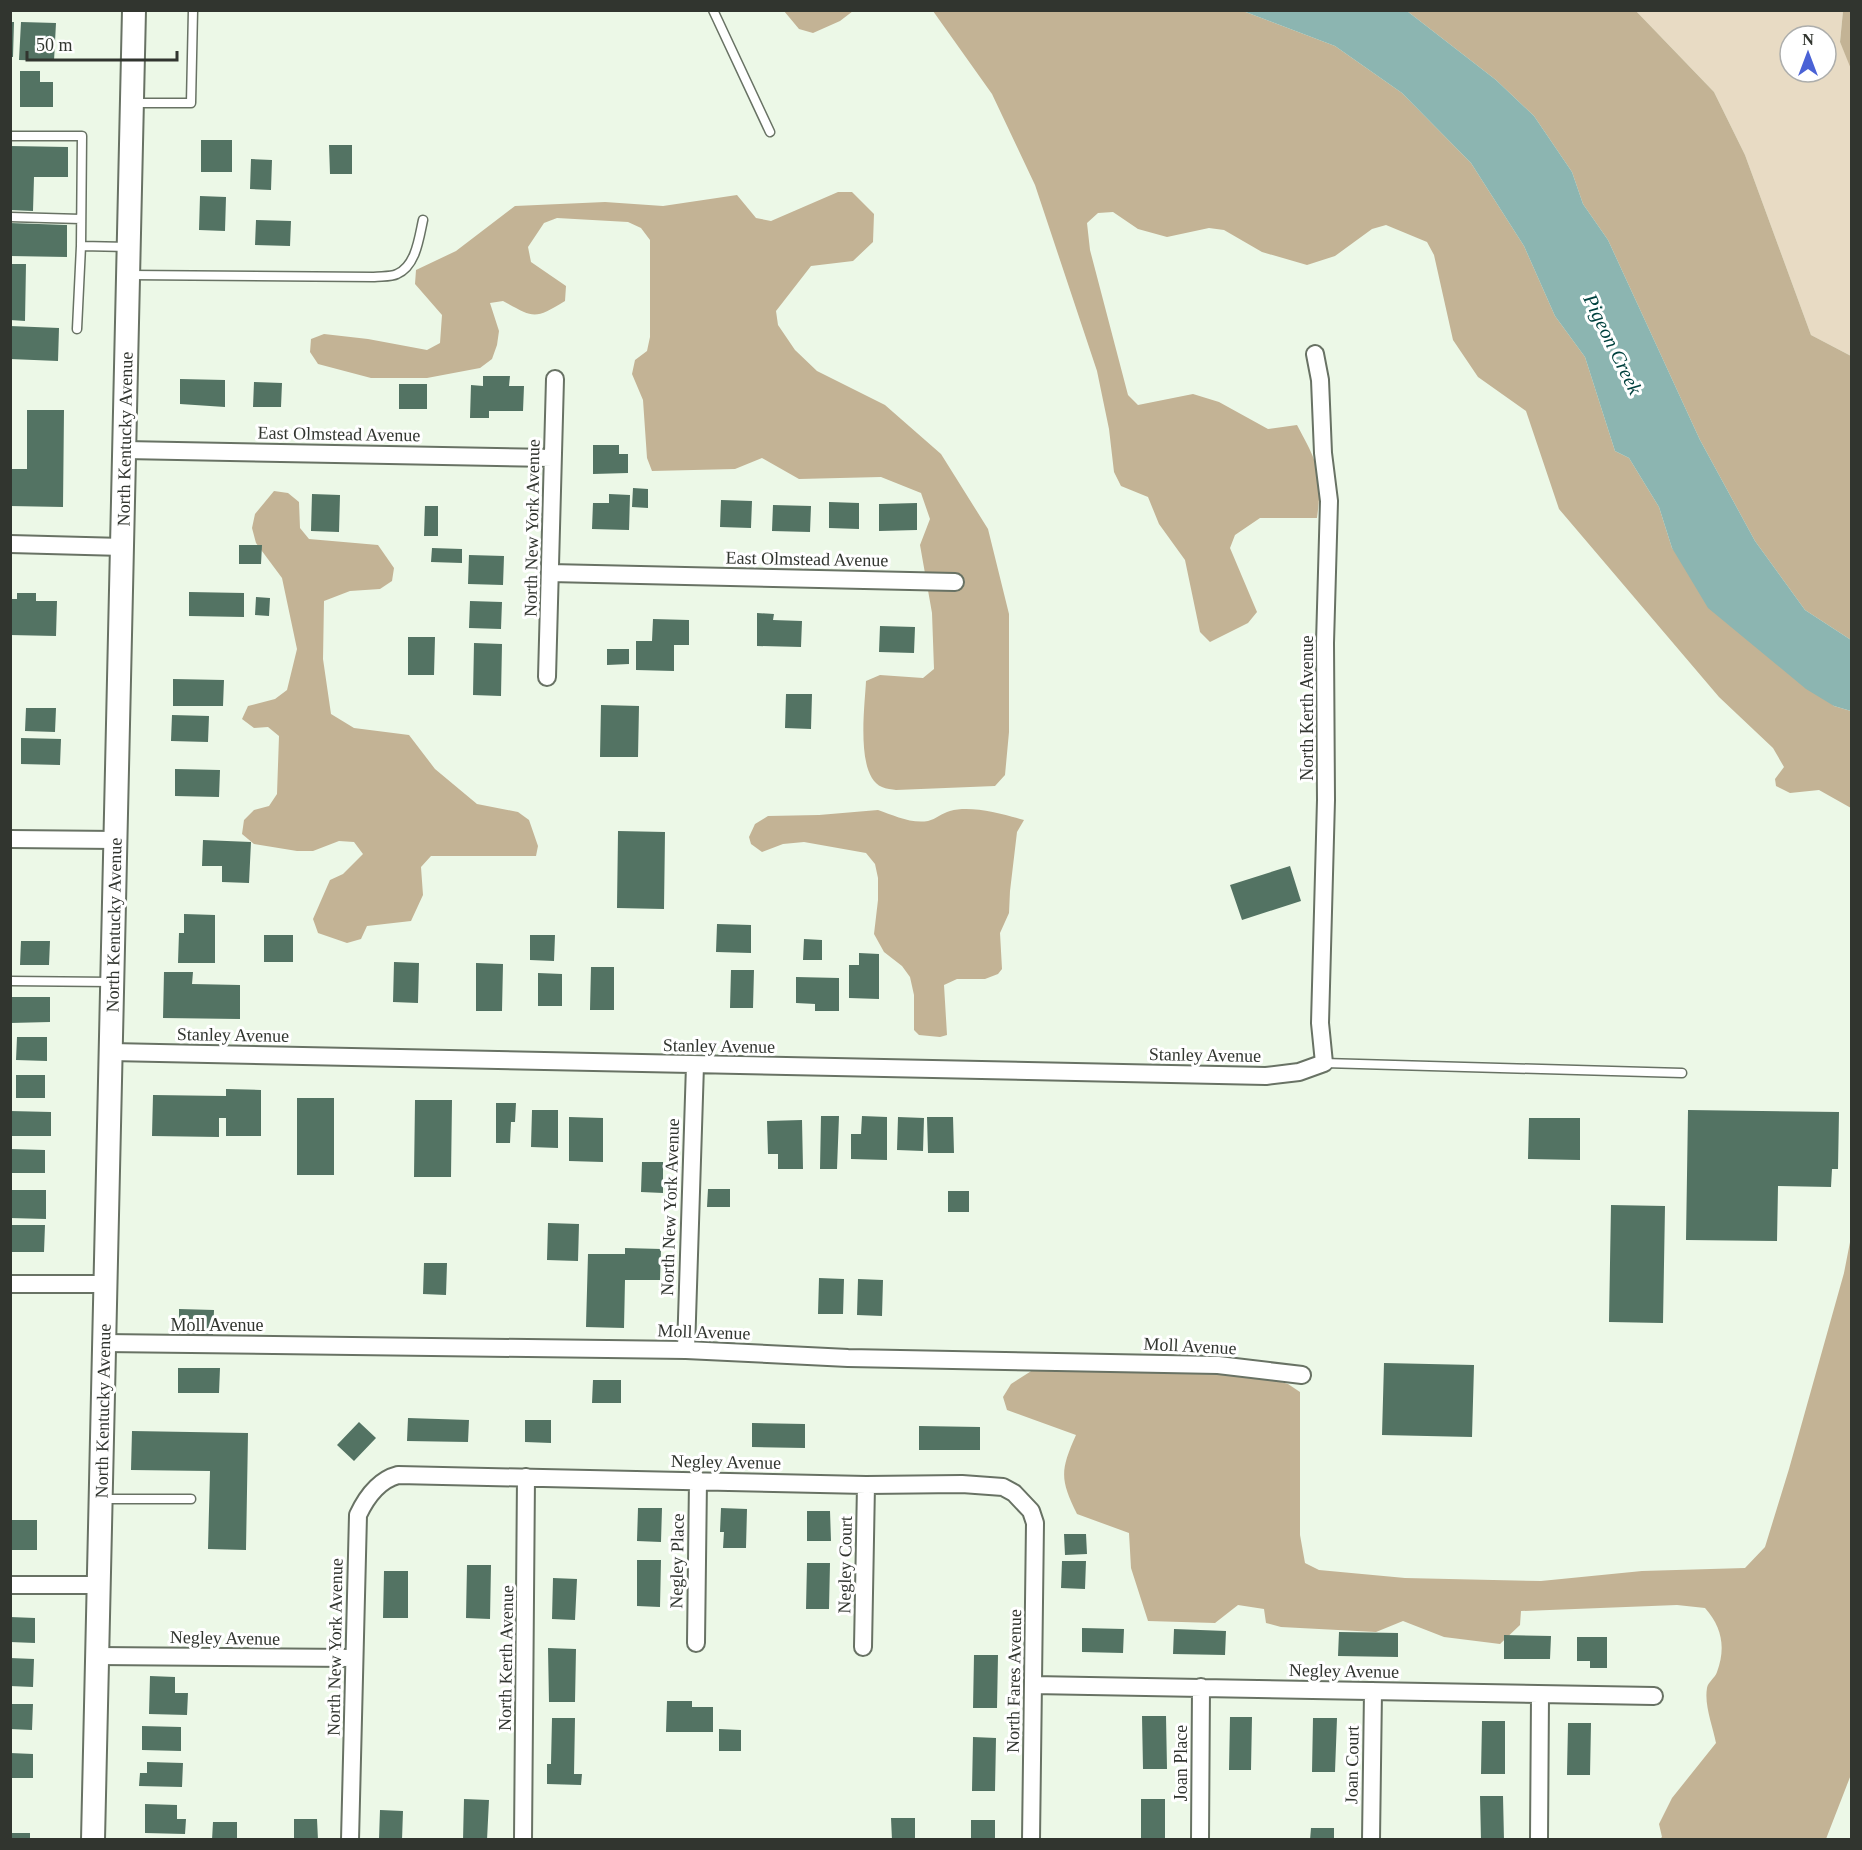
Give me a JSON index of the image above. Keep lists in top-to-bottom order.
{
  "streets": {
    "street": [
      "East Olmstead Avenue",
      "North Kentucky Avenue",
      "North New York Avenue",
      "North Kerth Avenue",
      "Stanley Avenue",
      "Moll Avenue",
      "Negley Avenue",
      "Negley Place",
      "Negley Court",
      "North Fares Avenue",
      "Joan Place",
      "Joan Court"
    ]
  },
  "crossings": [
    ["East Olmstead Avenue", "North Kentucky Avenue"],
    ["East Olmstead Avenue", "North New York Avenue"],
    ["North Kentucky Avenue", "Stanley Avenue"],
    ["North Kentucky Avenue", "Moll Avenue"],
    ["North Kentucky Avenue", "Negley Avenue"],
    ["North New York Avenue", "Stanley Avenue"],
    ["North New York Avenue", "Moll Avenue"],
    ["North New York Avenue", "Negley Avenue"],
    ["North Kerth Avenue", "Stanley Avenue"],
    ["North Kerth Avenue", "Negley Avenue"],
    ["Negley Avenue", "Negley Place"],
    ["Negley Avenue", "Negley Court"],
    ["Negley Avenue", "North Fares Avenue"],
    ["Negley Avenue", "Joan Place"],
    ["Negley Avenue", "Joan Court"]
  ],
  "water": ["Pigeon Creek"],
  "scale_bar": "50 m",
  "north": "top"
}
